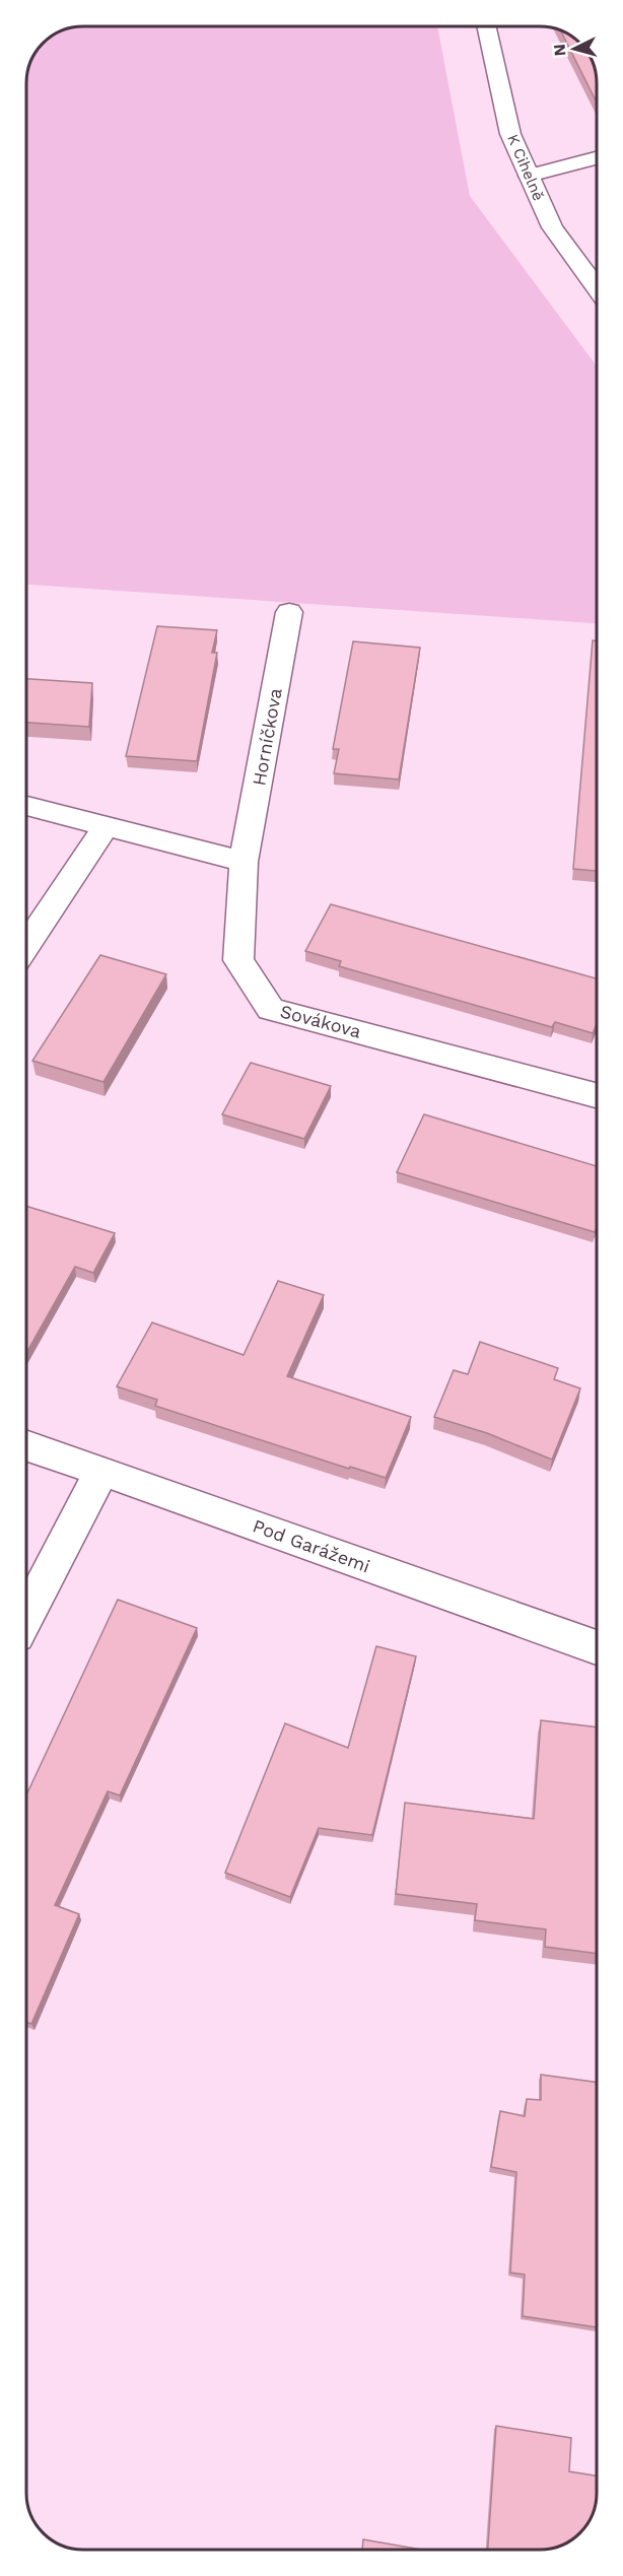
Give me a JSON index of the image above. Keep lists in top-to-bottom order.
{
  "streets": {
    "street": [
      "K Cihelně",
      "Horníčkova",
      "Sovákova",
      "Pod Garážemi"
    ]
  },
  "crossings": [
    ["Horníčkova", "Sovákova"]
  ],
  "north": "left"
}
